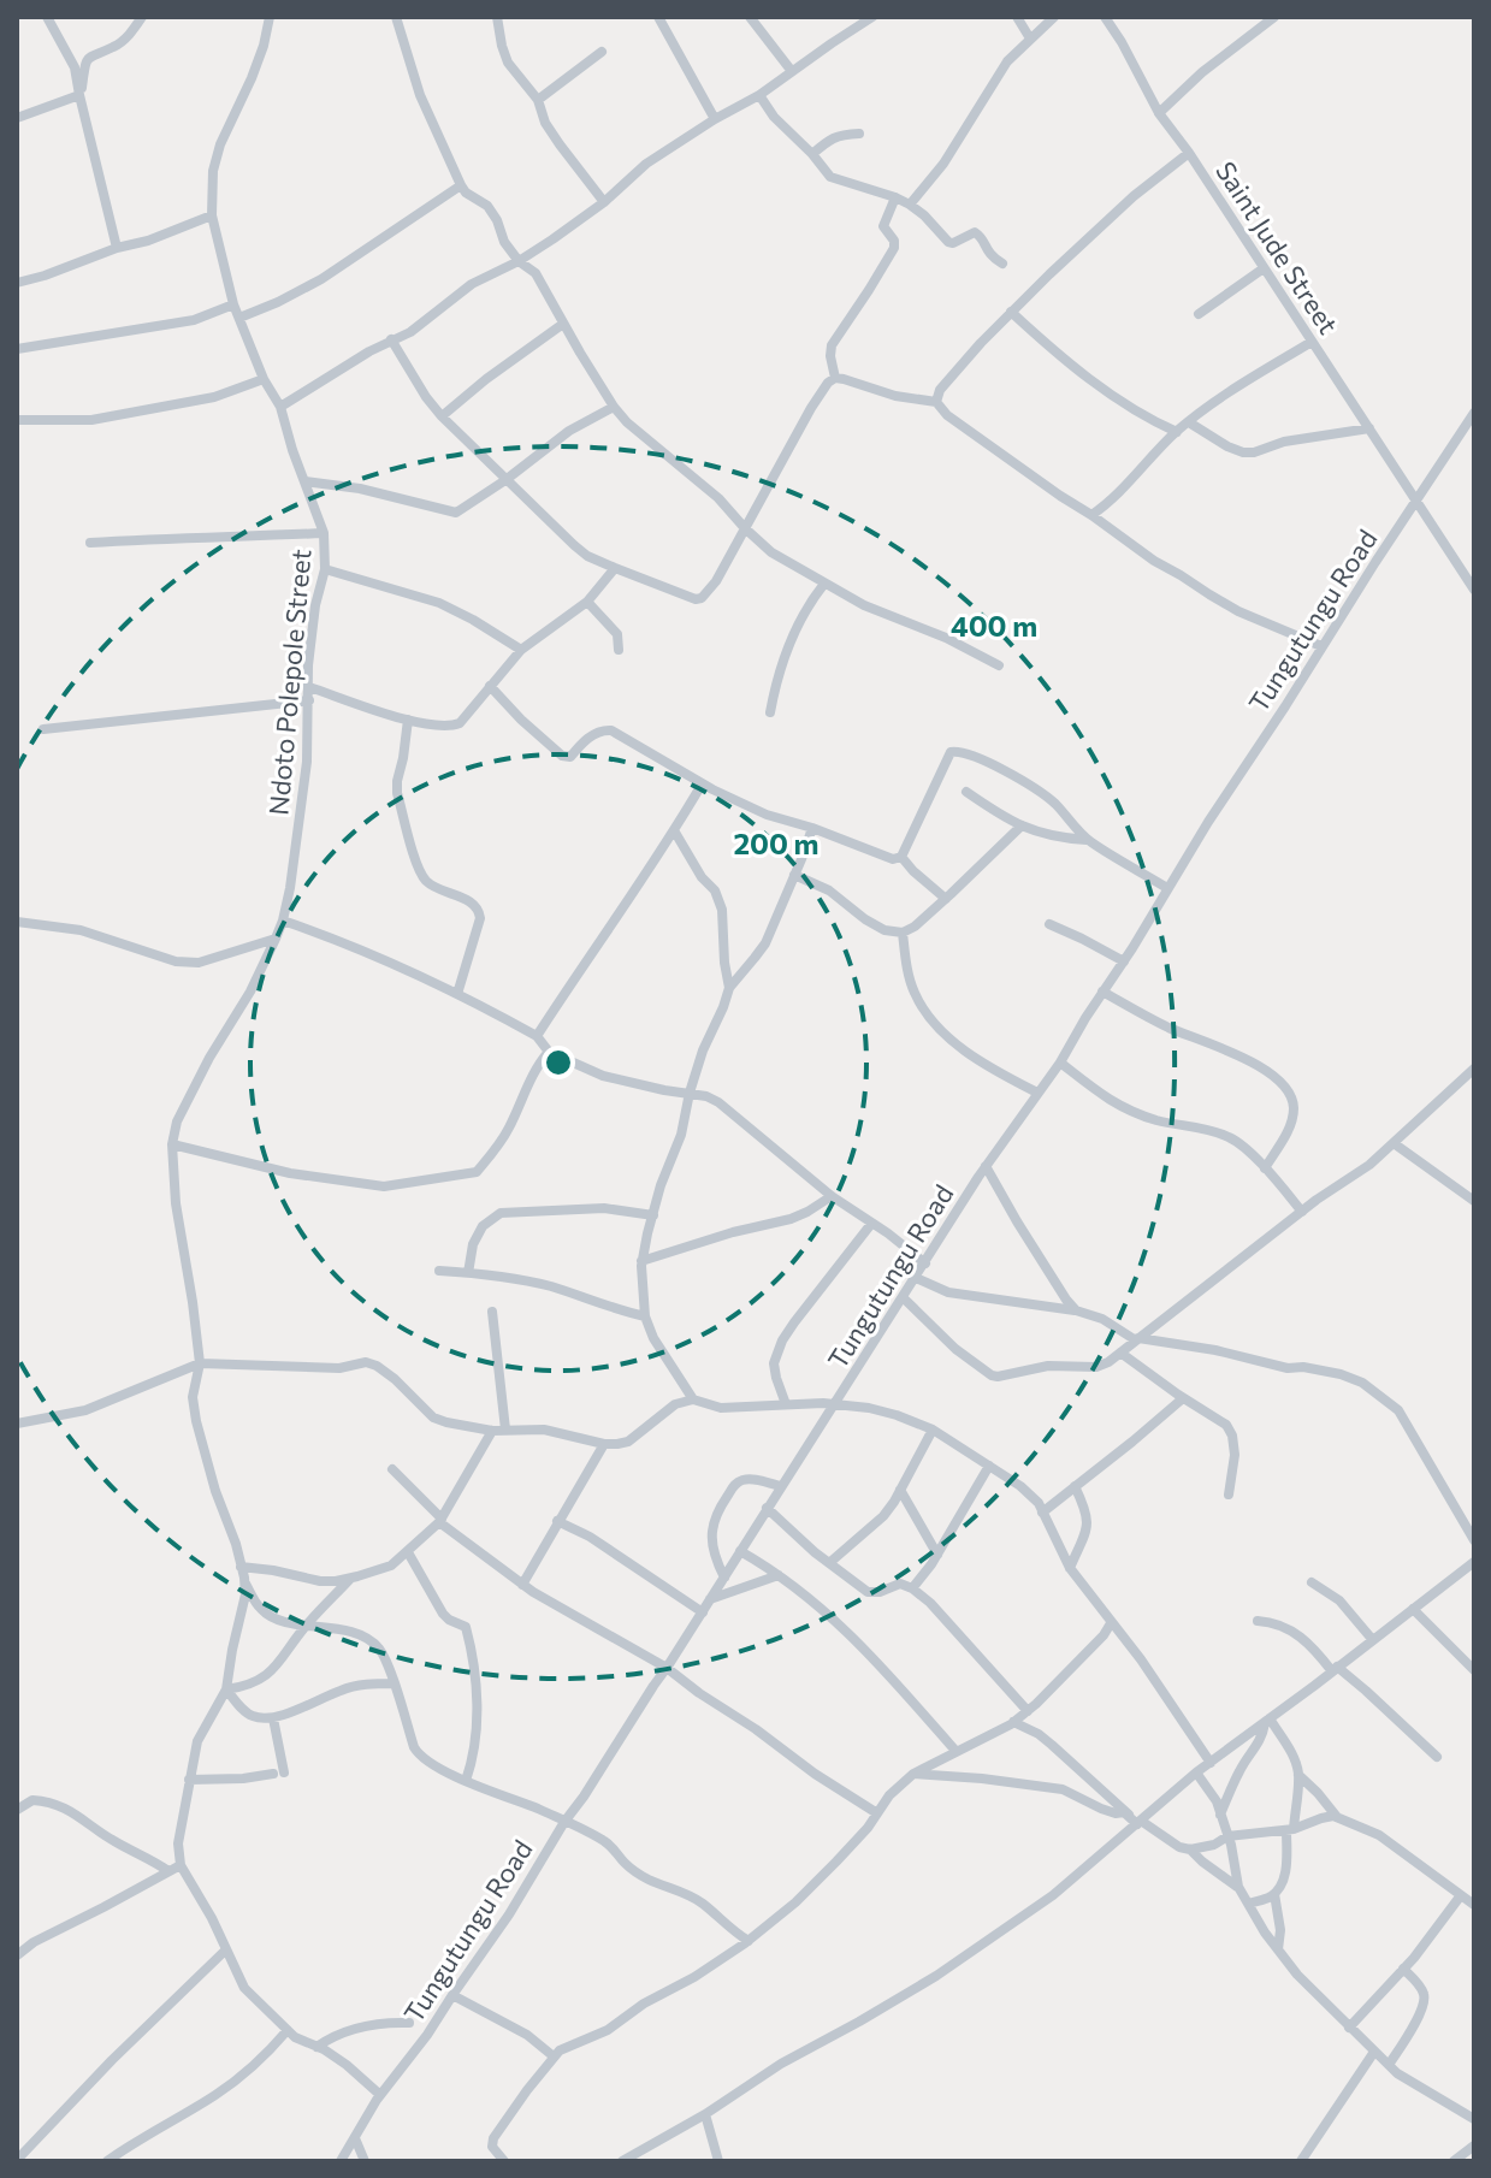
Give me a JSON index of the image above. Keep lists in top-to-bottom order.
{
  "streets": {
    "street": ["Saint Jude Street", "Tungutungu Road", "Ndoto Polepole Street"]
  },
  "crossings": [
    ["Saint Jude Street", "Tungutungu Road"]
  ],
  "rings": ["400 m", "200 m"]
}
